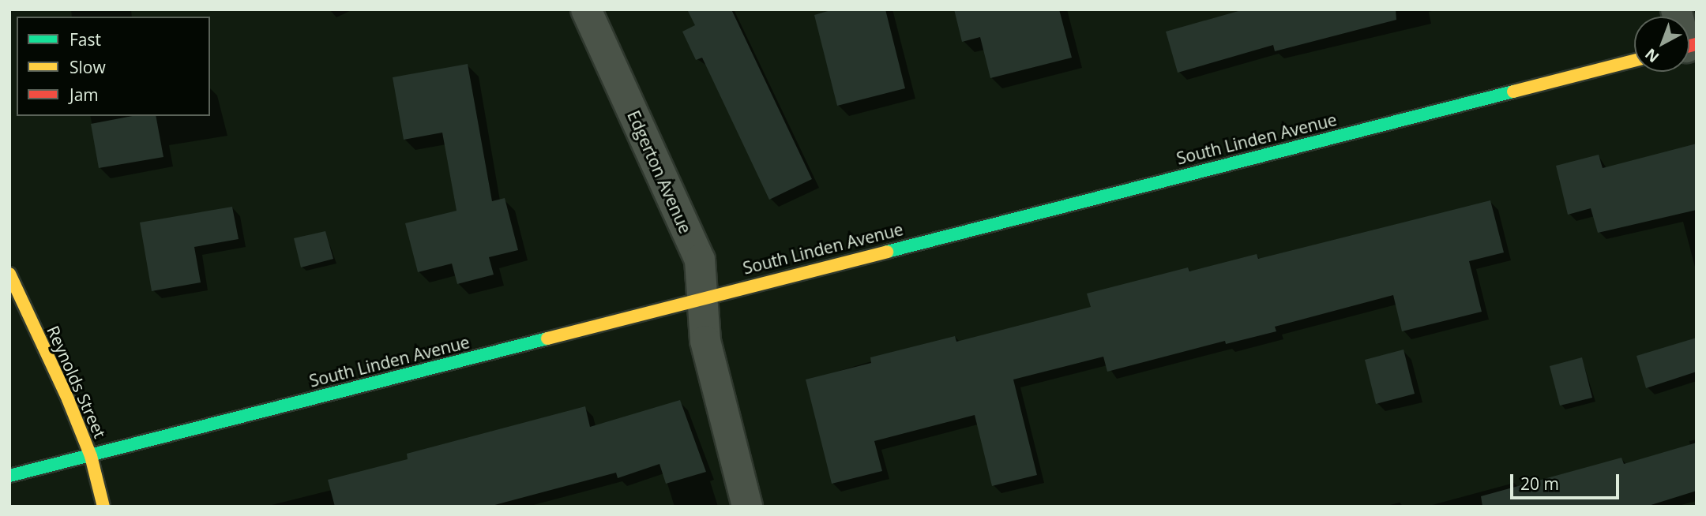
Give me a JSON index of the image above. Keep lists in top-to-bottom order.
{
  "streets": {
    "street": ["South Linden Avenue", "Edgerton Avenue", "Reynolds Street"]
  },
  "crossings": [
    ["South Linden Avenue", "Edgerton Avenue"],
    ["South Linden Avenue", "Reynolds Street"]
  ],
  "legend": ["Fast", "Slow", "Jam"],
  "scale_bar": "20 m",
  "north": "bottom left"
}
